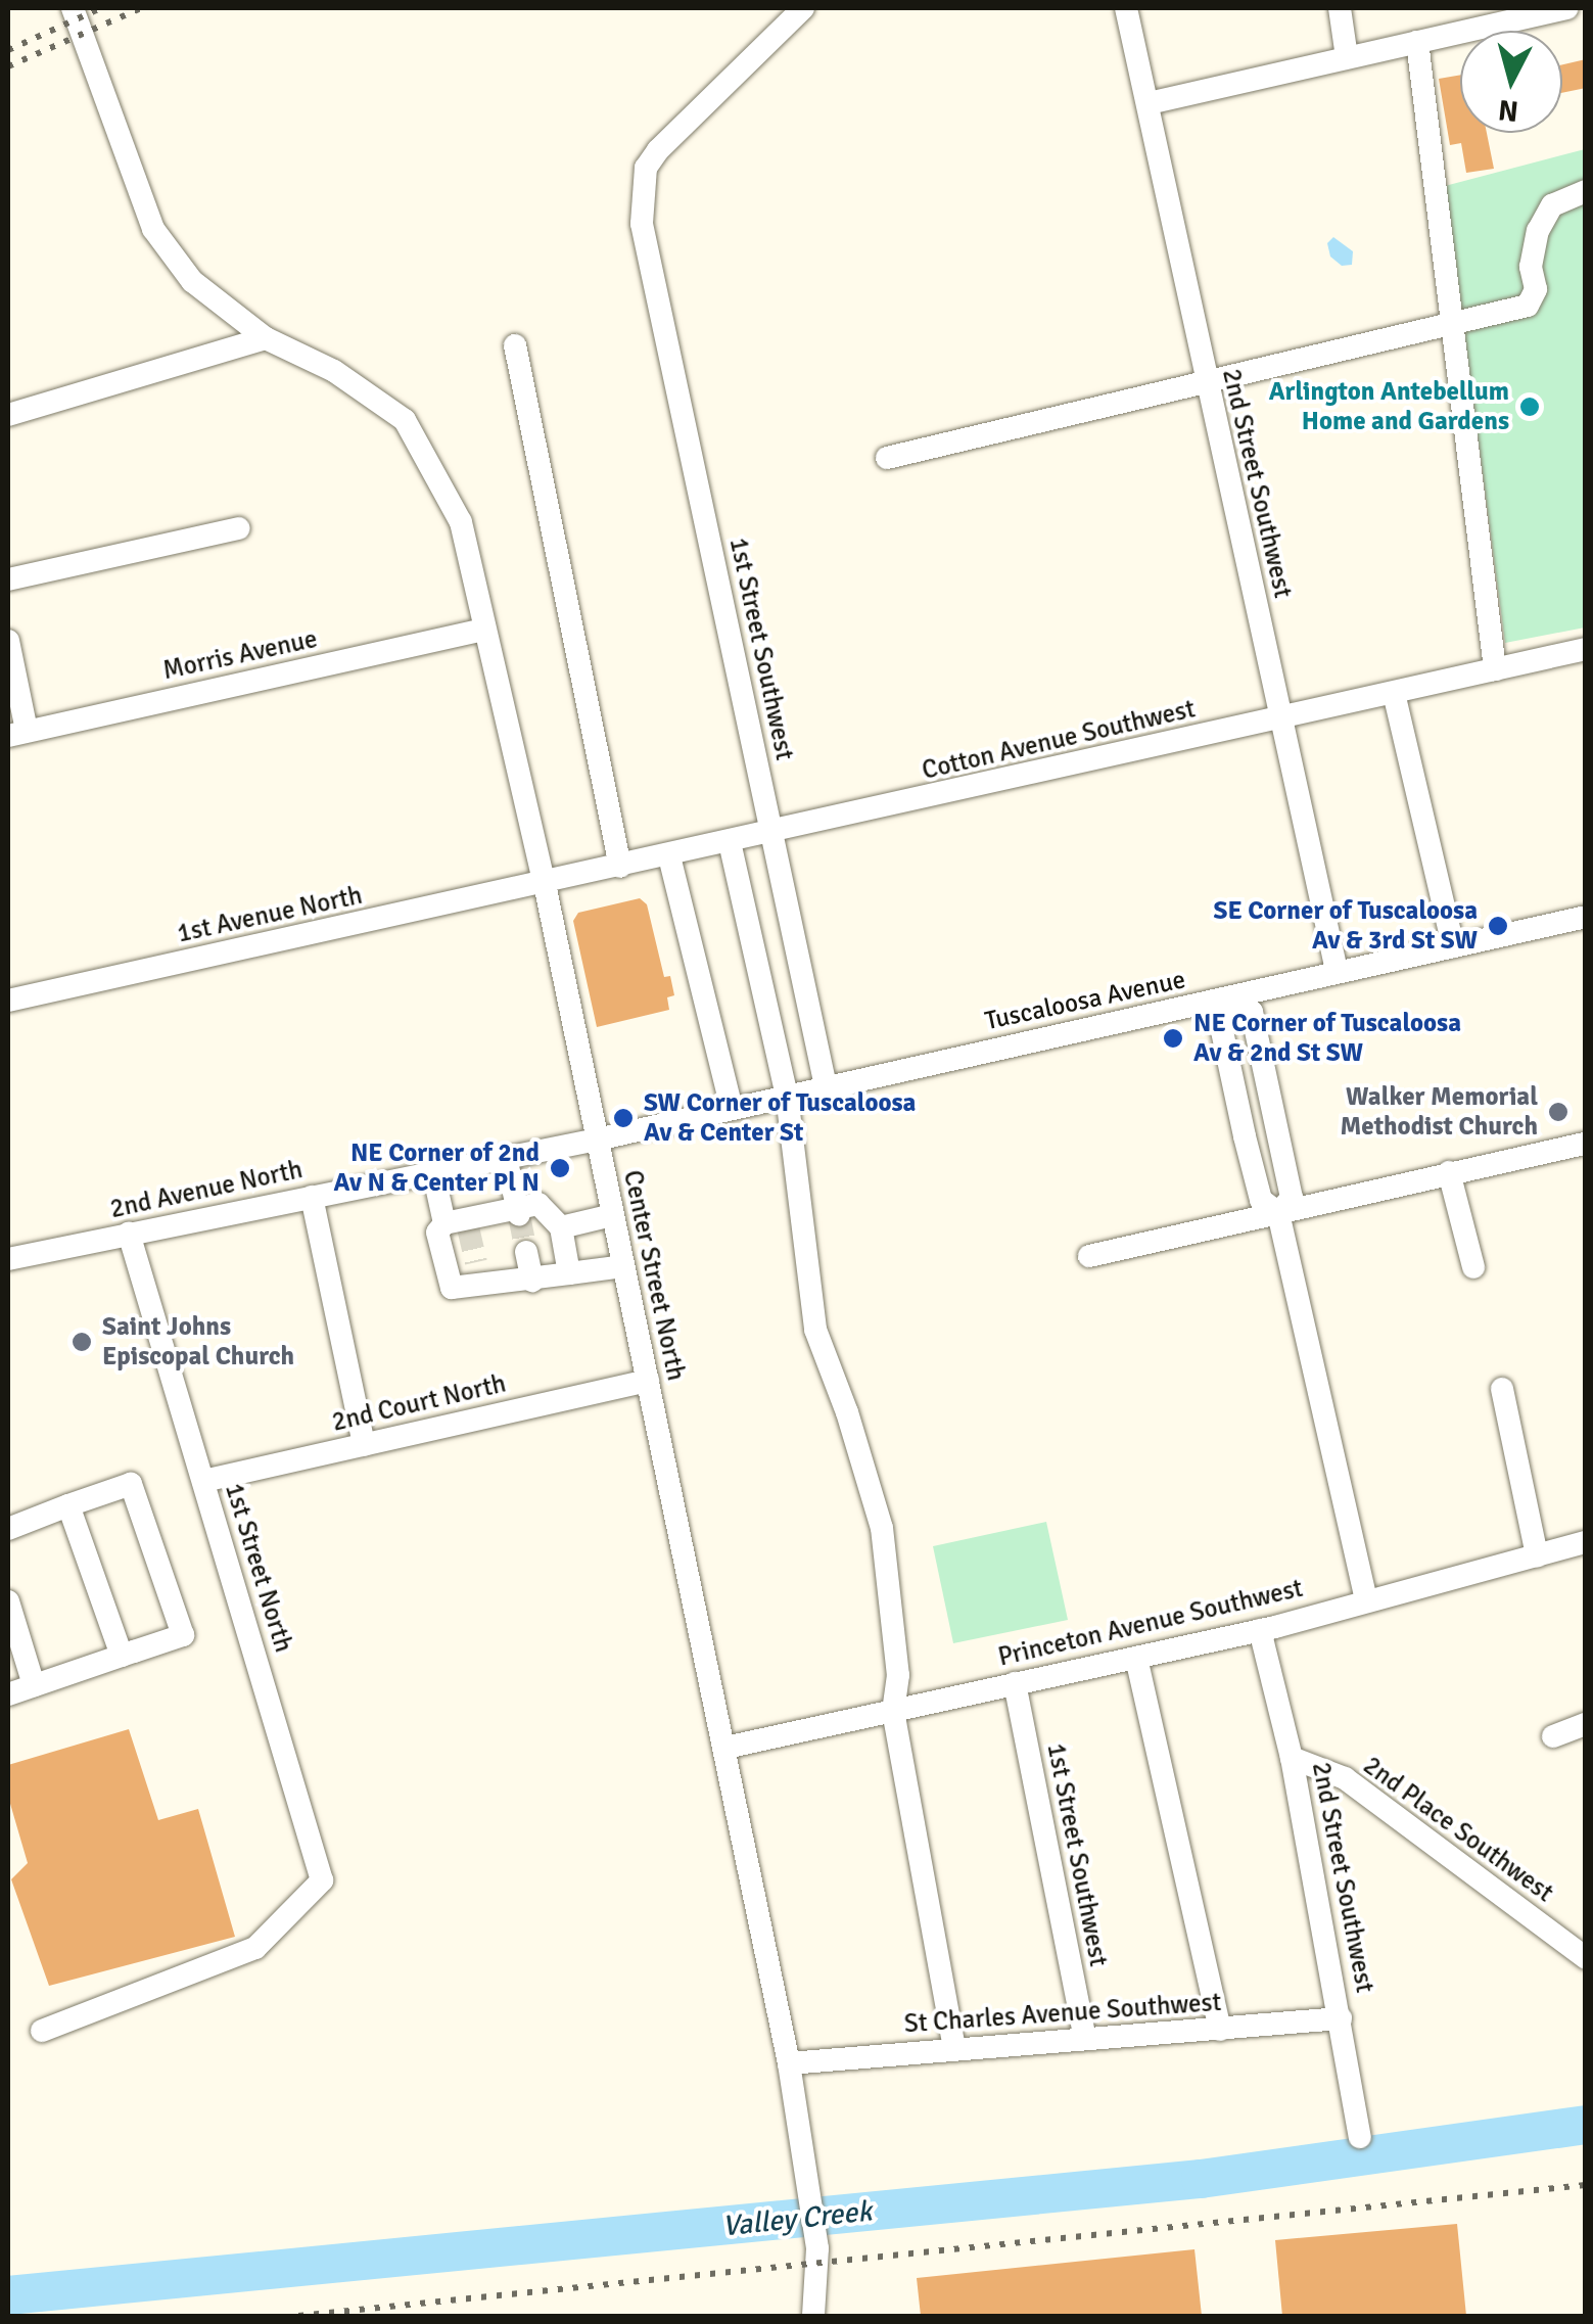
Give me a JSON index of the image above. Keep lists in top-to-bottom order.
{
  "streets": {
    "street": [
      "2nd Street Southwest",
      "1st Street Southwest",
      "Morris Avenue",
      "Cotton Avenue Southwest",
      "1st Avenue North",
      "Tuscaloosa Avenue",
      "2nd Avenue North",
      "Center Street North",
      "2nd Court North",
      "1st Street North",
      "Princeton Avenue Southwest",
      "2nd Place Southwest",
      "St Charles Avenue Southwest"
    ]
  },
  "crossings": [
    ["2nd Street Southwest", "Cotton Avenue Southwest"],
    ["2nd Street Southwest", "Tuscaloosa Avenue"],
    ["2nd Street Southwest", "Princeton Avenue Southwest"],
    ["2nd Street Southwest", "2nd Place Southwest"],
    ["2nd Street Southwest", "St Charles Avenue Southwest"],
    ["1st Street Southwest", "Cotton Avenue Southwest"],
    ["1st Street Southwest", "Tuscaloosa Avenue"],
    ["1st Street Southwest", "Princeton Avenue Southwest"],
    ["1st Street Southwest", "St Charles Avenue Southwest"],
    ["Morris Avenue", "Center Street North"],
    ["Cotton Avenue Southwest", "1st Avenue North"],
    ["Cotton Avenue Southwest", "Center Street North"],
    ["1st Avenue North", "Center Street North"],
    ["Tuscaloosa Avenue", "2nd Avenue North"],
    ["Tuscaloosa Avenue", "Center Street North"],
    ["2nd Avenue North", "Center Street North"],
    ["2nd Avenue North", "1st Street North"],
    ["Center Street North", "2nd Court North"],
    ["Center Street North", "Princeton Avenue Southwest"],
    ["Center Street North", "St Charles Avenue Southwest"],
    ["2nd Court North", "1st Street North"]
  ],
  "water": ["Valley Creek"],
  "places": [
    "Arlington Antebellum Home and Gardens",
    "SE Corner of Tuscaloosa Av & 3rd St SW",
    "NE Corner of Tuscaloosa Av & 2nd St SW",
    "Walker Memorial Methodist Church",
    "SW Corner of Tuscaloosa Av & Center St",
    "NE Corner of 2nd Av N & Center Pl N",
    "Saint Johns Episcopal Church"
  ],
  "north": "bottom"
}
